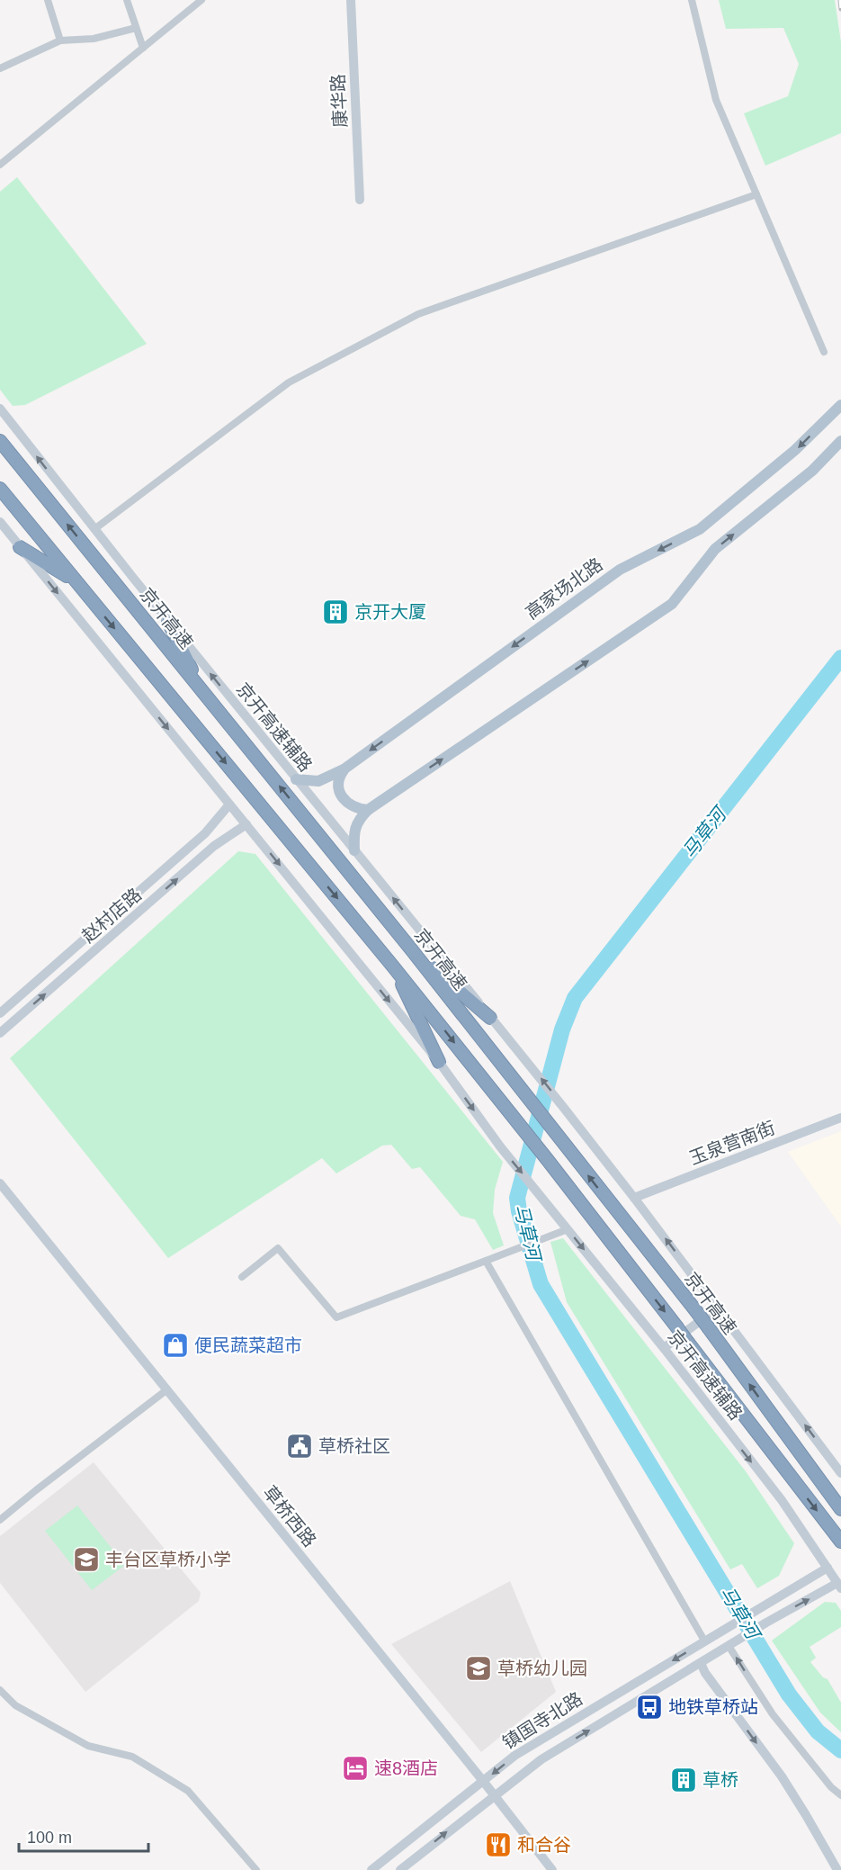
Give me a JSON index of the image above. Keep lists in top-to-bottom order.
{
  "streets": {
    "highway": ["京开高速"],
    "main road": ["高家场北路"],
    "street": [
      "康华路",
      "京开高速辅路",
      "赵村店路",
      "玉泉营南街",
      "草桥西路",
      "镇国寺北路"
    ]
  },
  "crossings": [
    ["高家场北路", "京开高速辅路"],
    ["京开高速辅路", "玉泉营南街"],
    ["京开高速辅路", "镇国寺北路"],
    ["草桥西路", "镇国寺北路"]
  ],
  "water": ["马草河"],
  "places": {
    "building": ["京开大厦", "草桥"],
    "shop": ["便民蔬菜超市"],
    "public building": ["草桥社区"],
    "school or university": ["丰台区草桥小学", "草桥幼儿园"],
    "bus stop": ["地铁草桥站"],
    "hotel": ["速8酒店"],
    "restaurant": ["和合谷"]
  },
  "scale_bar": "100 m"
}
